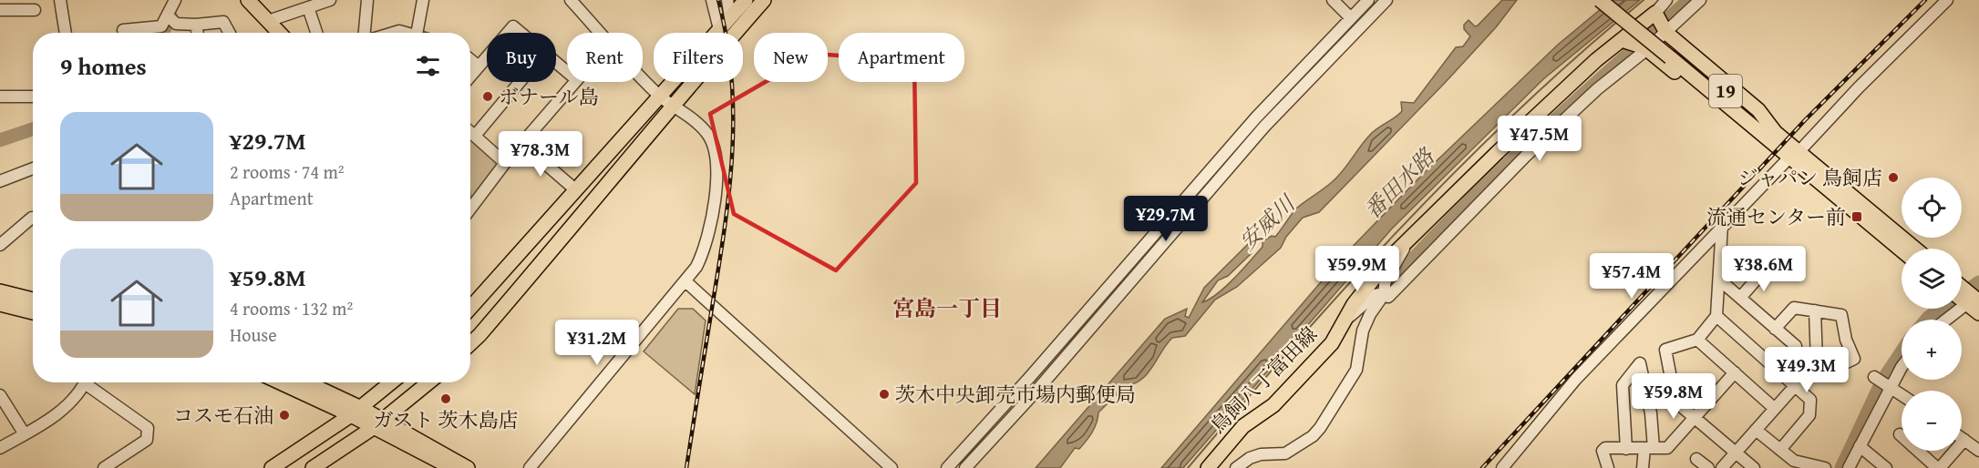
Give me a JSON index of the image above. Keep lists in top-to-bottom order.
{
  "streets": {
    "main road": ["19", "鳥飼八丁富田線"]
  },
  "districts": ["宮島一丁目"],
  "water": ["番田水路", "安威川"],
  "places": {
    "other": [
      "ボナール島",
      "ジャパン 鳥飼店",
      "茨木中央卸売市場内郵便局",
      "ガスト 茨木島店",
      "コスモ石油"
    ],
    "transit": ["流通センター前"]
  },
  "page": {
    "chip": [
      "Buy",
      "Rent",
      "Filters",
      "New",
      "Apartment"
    ],
    "heading": "9 homes",
    "list": [
      {
        "name": "¥29.7M",
        "note": "2 rooms · 74 m² · Apartment"
      },
      {
        "name": "¥59.8M",
        "note": "4 rooms · 132 m² · House"
      }
    ],
    "price": [
      "¥47.5M",
      "¥78.3M",
      "¥29.7M",
      "¥59.9M",
      "¥38.6M",
      "¥57.4M",
      "¥31.2M",
      "¥49.3M",
      "¥59.8M"
    ],
    "map_buttons": ["+", "−"]
  }
}
